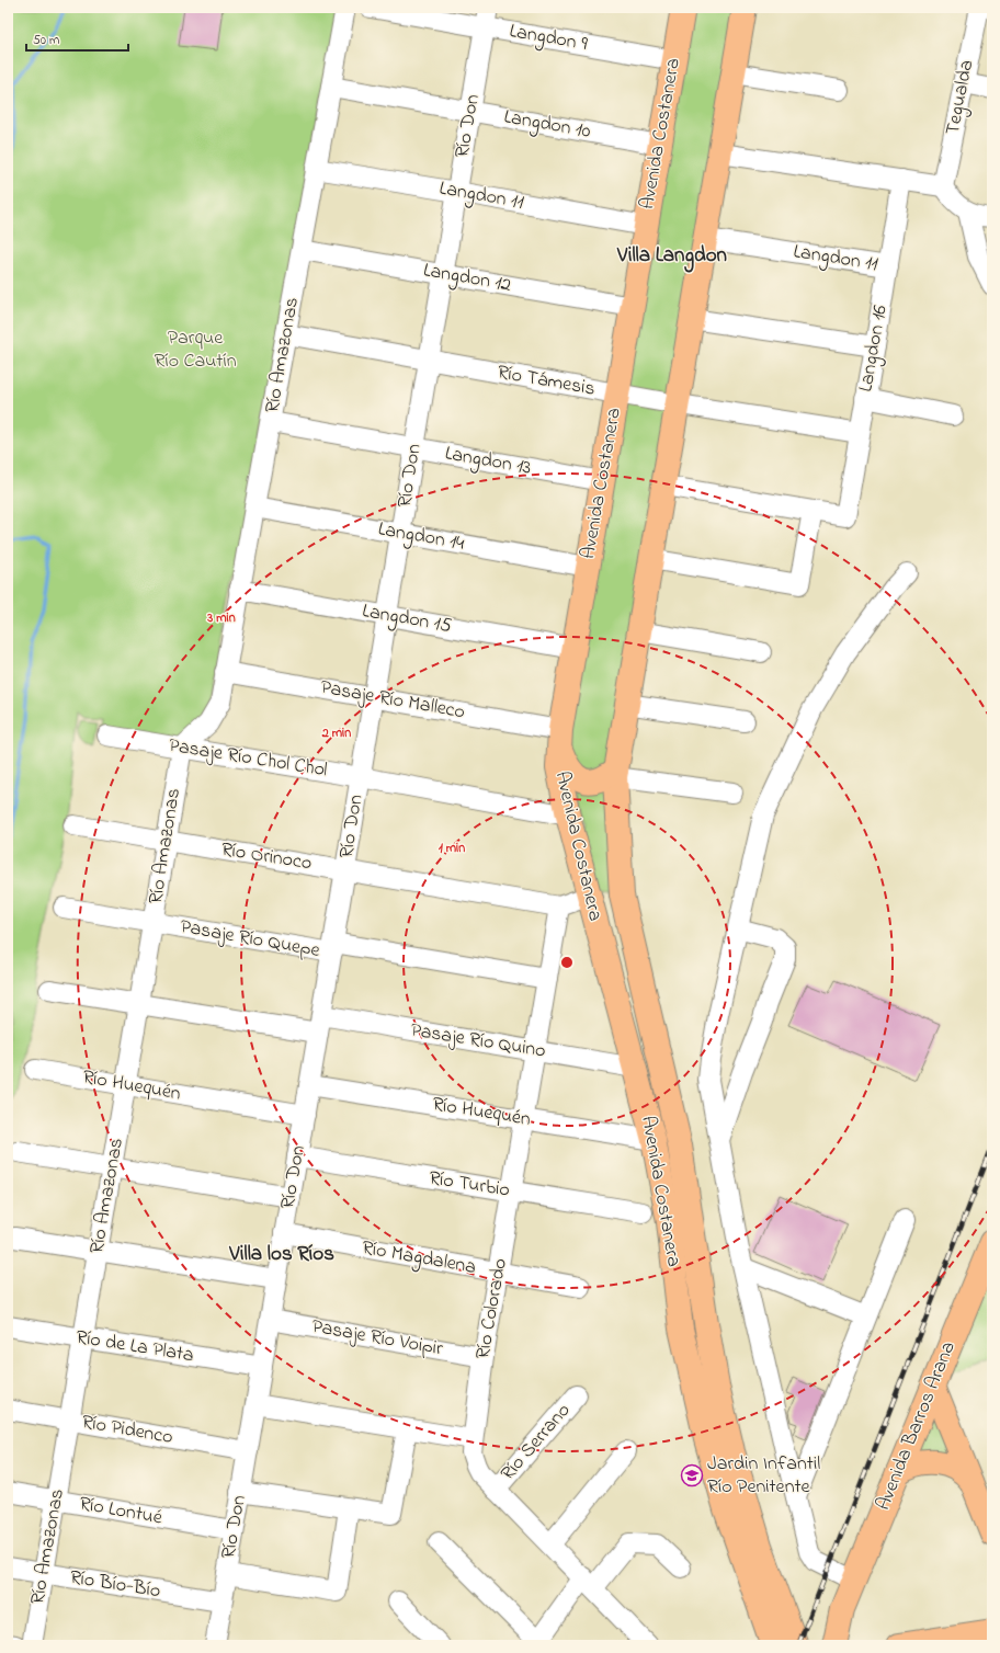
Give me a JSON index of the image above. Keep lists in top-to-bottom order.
{
  "streets": {
    "main road": ["Avenida Costanera", "Avenida Barros Arana"],
    "street": [
      "Langdon 9",
      "Tegualda",
      "Langdon 10",
      "Río Don",
      "Langdon 11",
      "Langdon 12",
      "Langdon 16",
      "Río Amazonas",
      "Río Támesis",
      "Langdon 13",
      "Langdon 14",
      "Langdon 15",
      "Pasaje Río Malleco",
      "Pasaje Río Chol Chol",
      "Río Orinoco",
      "Pasaje Río Quepe",
      "Pasaje Río Quino",
      "Río Huequén",
      "Río Turbio",
      "Río Magdalena",
      "Río Colorado",
      "Pasaje Río Voipir",
      "Río de La Plata",
      "Río Pidenco",
      "Río Serrano",
      "Río Lontué",
      "Río Bío-Bío"
    ]
  },
  "crossings": [
    ["Langdon 9", "Río Don"],
    ["Langdon 9", "Avenida Costanera"],
    ["Langdon 10", "Río Don"],
    ["Langdon 10", "Avenida Costanera"],
    ["Langdon 10", "Río Amazonas"],
    ["Río Don", "Langdon 11"],
    ["Río Don", "Langdon 12"],
    ["Río Don", "Río Támesis"],
    ["Río Don", "Langdon 13"],
    ["Río Don", "Langdon 14"],
    ["Río Don", "Langdon 15"],
    ["Río Don", "Pasaje Río Malleco"],
    ["Río Don", "Pasaje Río Chol Chol"],
    ["Río Don", "Río Orinoco"],
    ["Río Don", "Pasaje Río Quepe"],
    ["Río Don", "Pasaje Río Quino"],
    ["Río Don", "Río Huequén"],
    ["Río Don", "Río Turbio"],
    ["Río Don", "Río Magdalena"],
    ["Río Don", "Pasaje Río Voipir"],
    ["Río Don", "Río de La Plata"],
    ["Río Don", "Río Pidenco"],
    ["Río Don", "Río Lontué"],
    ["Río Don", "Río Bío-Bío"],
    ["Avenida Costanera", "Langdon 11"],
    ["Avenida Costanera", "Langdon 12"],
    ["Avenida Costanera", "Río Támesis"],
    ["Avenida Costanera", "Langdon 13"],
    ["Avenida Costanera", "Langdon 14"],
    ["Avenida Costanera", "Langdon 15"],
    ["Avenida Costanera", "Pasaje Río Malleco"],
    ["Avenida Costanera", "Pasaje Río Chol Chol"],
    ["Avenida Costanera", "Río Orinoco"],
    ["Avenida Costanera", "Pasaje Río Quino"],
    ["Avenida Costanera", "Río Huequén"],
    ["Langdon 11", "Langdon 16"],
    ["Langdon 11", "Río Amazonas"],
    ["Langdon 12", "Río Amazonas"],
    ["Langdon 16", "Río Támesis"],
    ["Río Amazonas", "Río Támesis"],
    ["Río Amazonas", "Langdon 13"],
    ["Río Amazonas", "Langdon 14"],
    ["Río Amazonas", "Langdon 15"],
    ["Río Amazonas", "Pasaje Río Malleco"],
    ["Río Amazonas", "Pasaje Río Chol Chol"],
    ["Río Amazonas", "Río Orinoco"],
    ["Río Amazonas", "Pasaje Río Quepe"],
    ["Río Amazonas", "Pasaje Río Quino"],
    ["Río Amazonas", "Río Huequén"],
    ["Río Amazonas", "Río de La Plata"],
    ["Río Amazonas", "Río Pidenco"],
    ["Río Amazonas", "Río Lontué"],
    ["Río Amazonas", "Río Bío-Bío"],
    ["Río Orinoco", "Río Colorado"],
    ["Pasaje Río Quepe", "Río Colorado"],
    ["Pasaje Río Quino", "Río Colorado"],
    ["Río Huequén", "Río Colorado"],
    ["Río Turbio", "Río Colorado"],
    ["Río Magdalena", "Río Colorado"],
    ["Río Colorado", "Pasaje Río Voipir"],
    ["Río Colorado", "Río Serrano"]
  ],
  "districts": ["Villa Langdon", "Villa los Ríos"],
  "parks": ["Parque Río Cautín"],
  "places": {
    "school or university": ["Jardin Infantil Río Penitente"]
  },
  "scale_bar": "50 m",
  "rings": ["3 min", "2 min", "1 min"]
}
